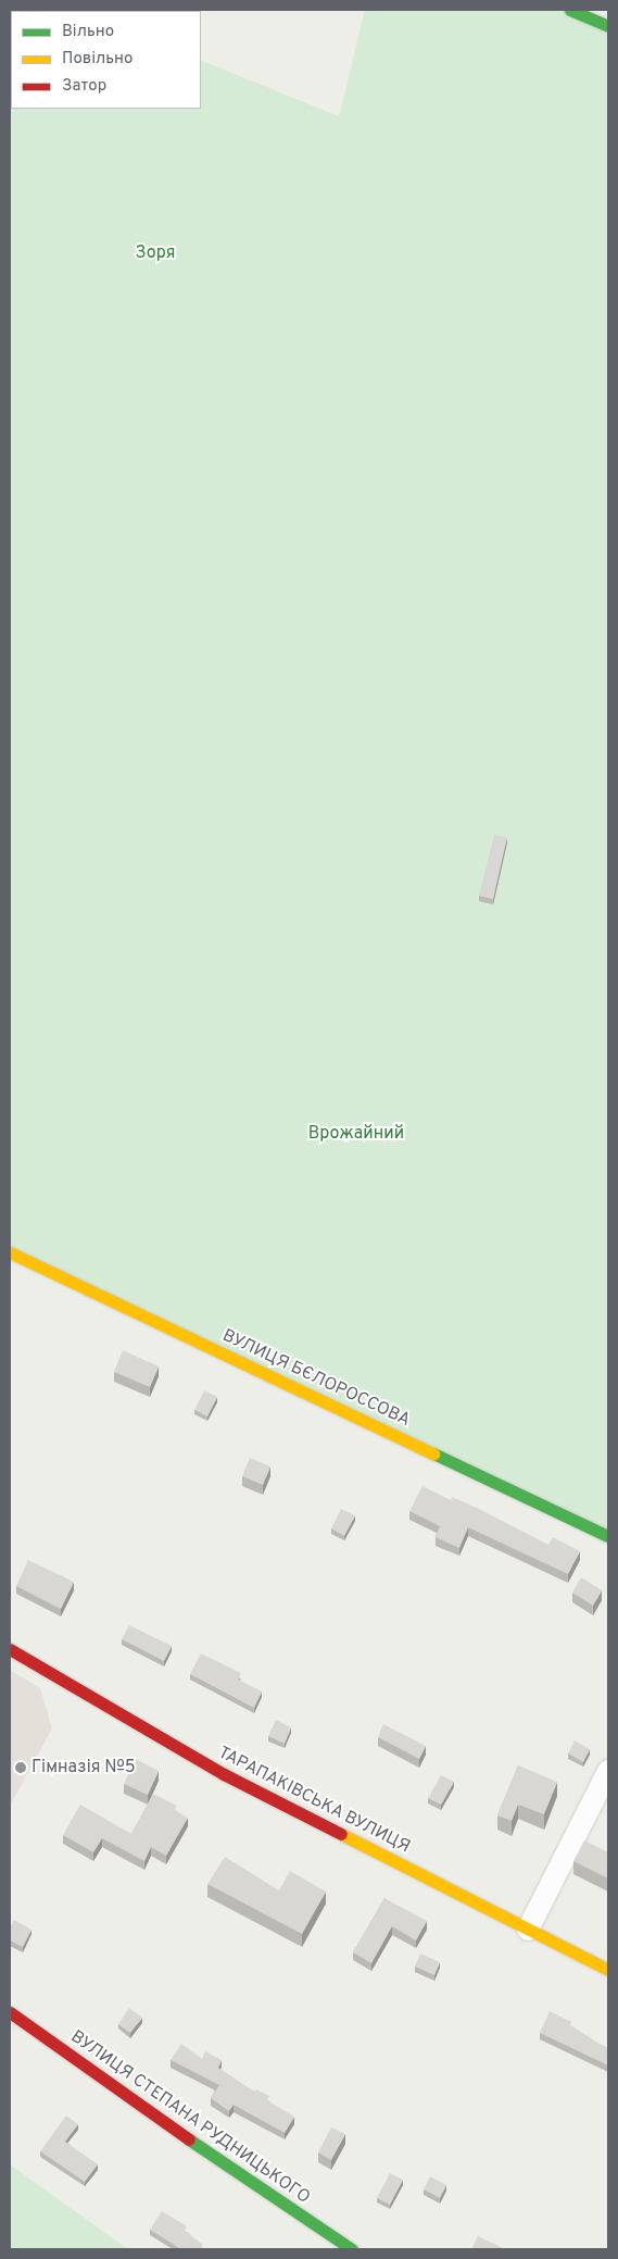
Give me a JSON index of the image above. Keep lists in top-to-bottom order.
{
  "streets": {
    "street": ["ВУЛИЦЯ БЄЛОРОССОВА", "ТАРАПАКІВСЬКА ВУЛИЦЯ", "ВУЛИЦЯ СТЕПАНА РУДНИЦЬКОГО"]
  },
  "parks": ["Зоря", "Врожайний"],
  "places": ["Гімназія №5"],
  "legend": ["Вільно", "Повільно", "Затор"]
}
